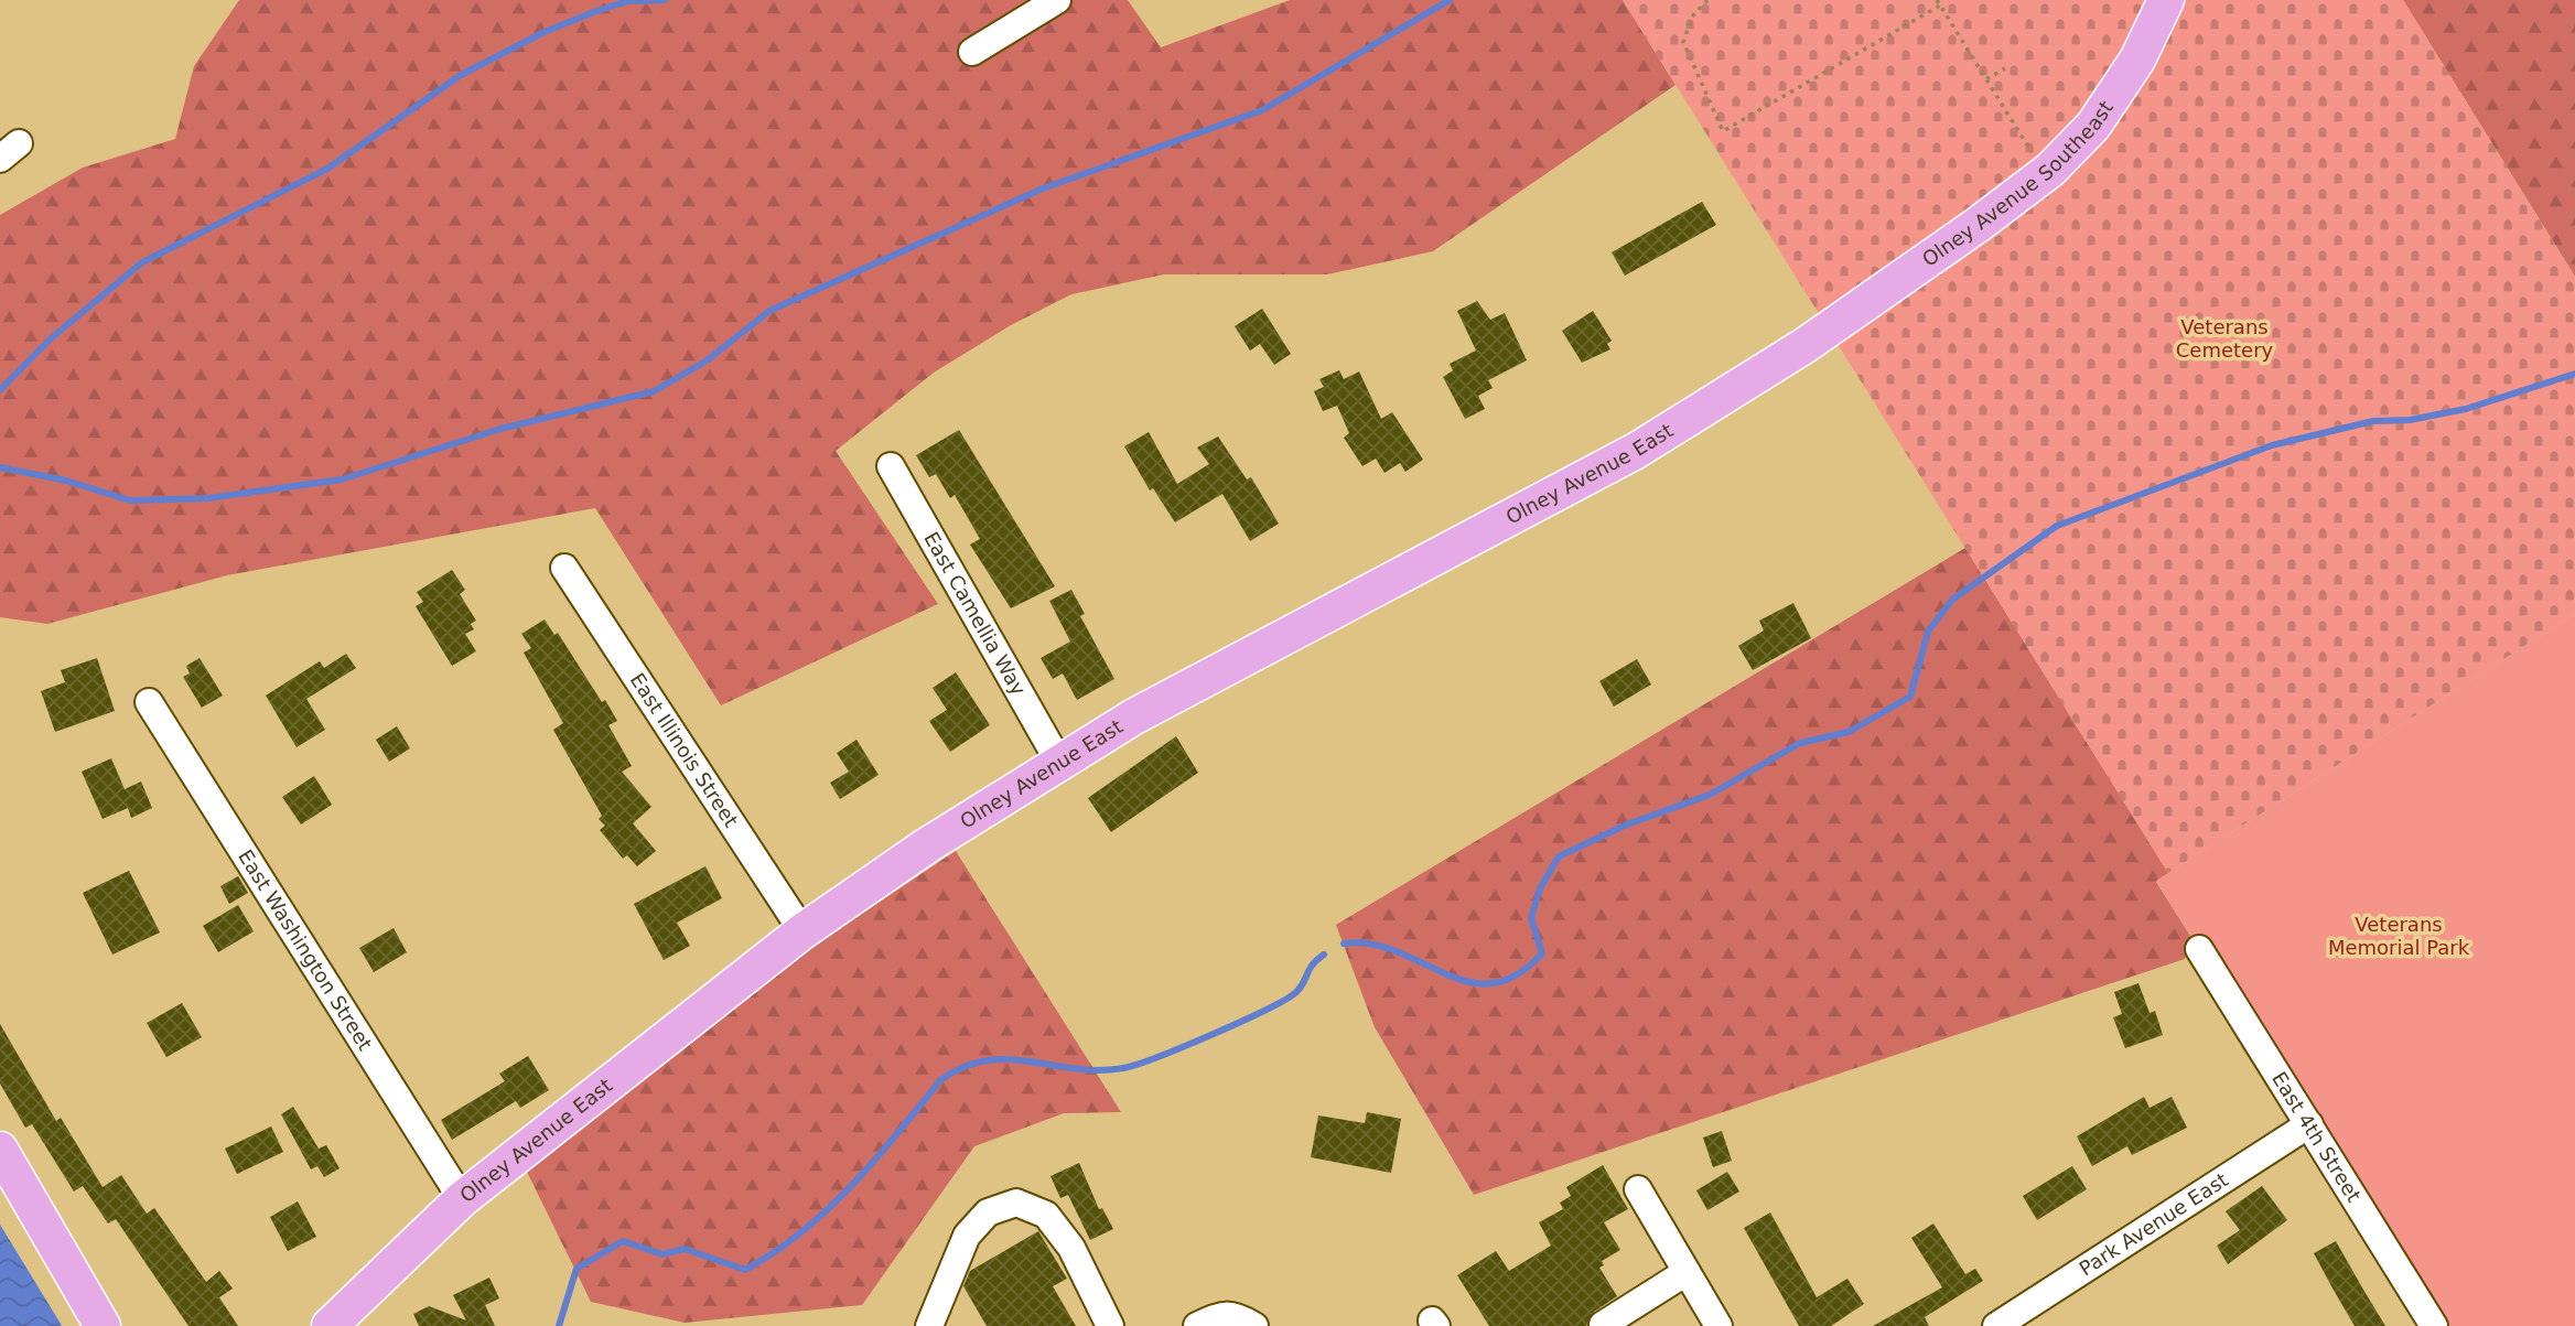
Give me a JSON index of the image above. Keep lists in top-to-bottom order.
{
  "streets": {
    "main road": ["Olney Avenue Southeast", "Olney Avenue East"],
    "street": [
      "East Camellia Way",
      "East Illinois Street",
      "East Washington Street",
      "East 4th Street",
      "Park Avenue East"
    ]
  },
  "crossings": [
    ["Olney Avenue Southeast", "Olney Avenue East"],
    ["Olney Avenue East", "East Camellia Way"],
    ["Olney Avenue East", "East Illinois Street"],
    ["Olney Avenue East", "East Washington Street"],
    ["East 4th Street", "Park Avenue East"]
  ],
  "parks": ["Veterans Cemetery", "Veterans Memorial Park"]
}
